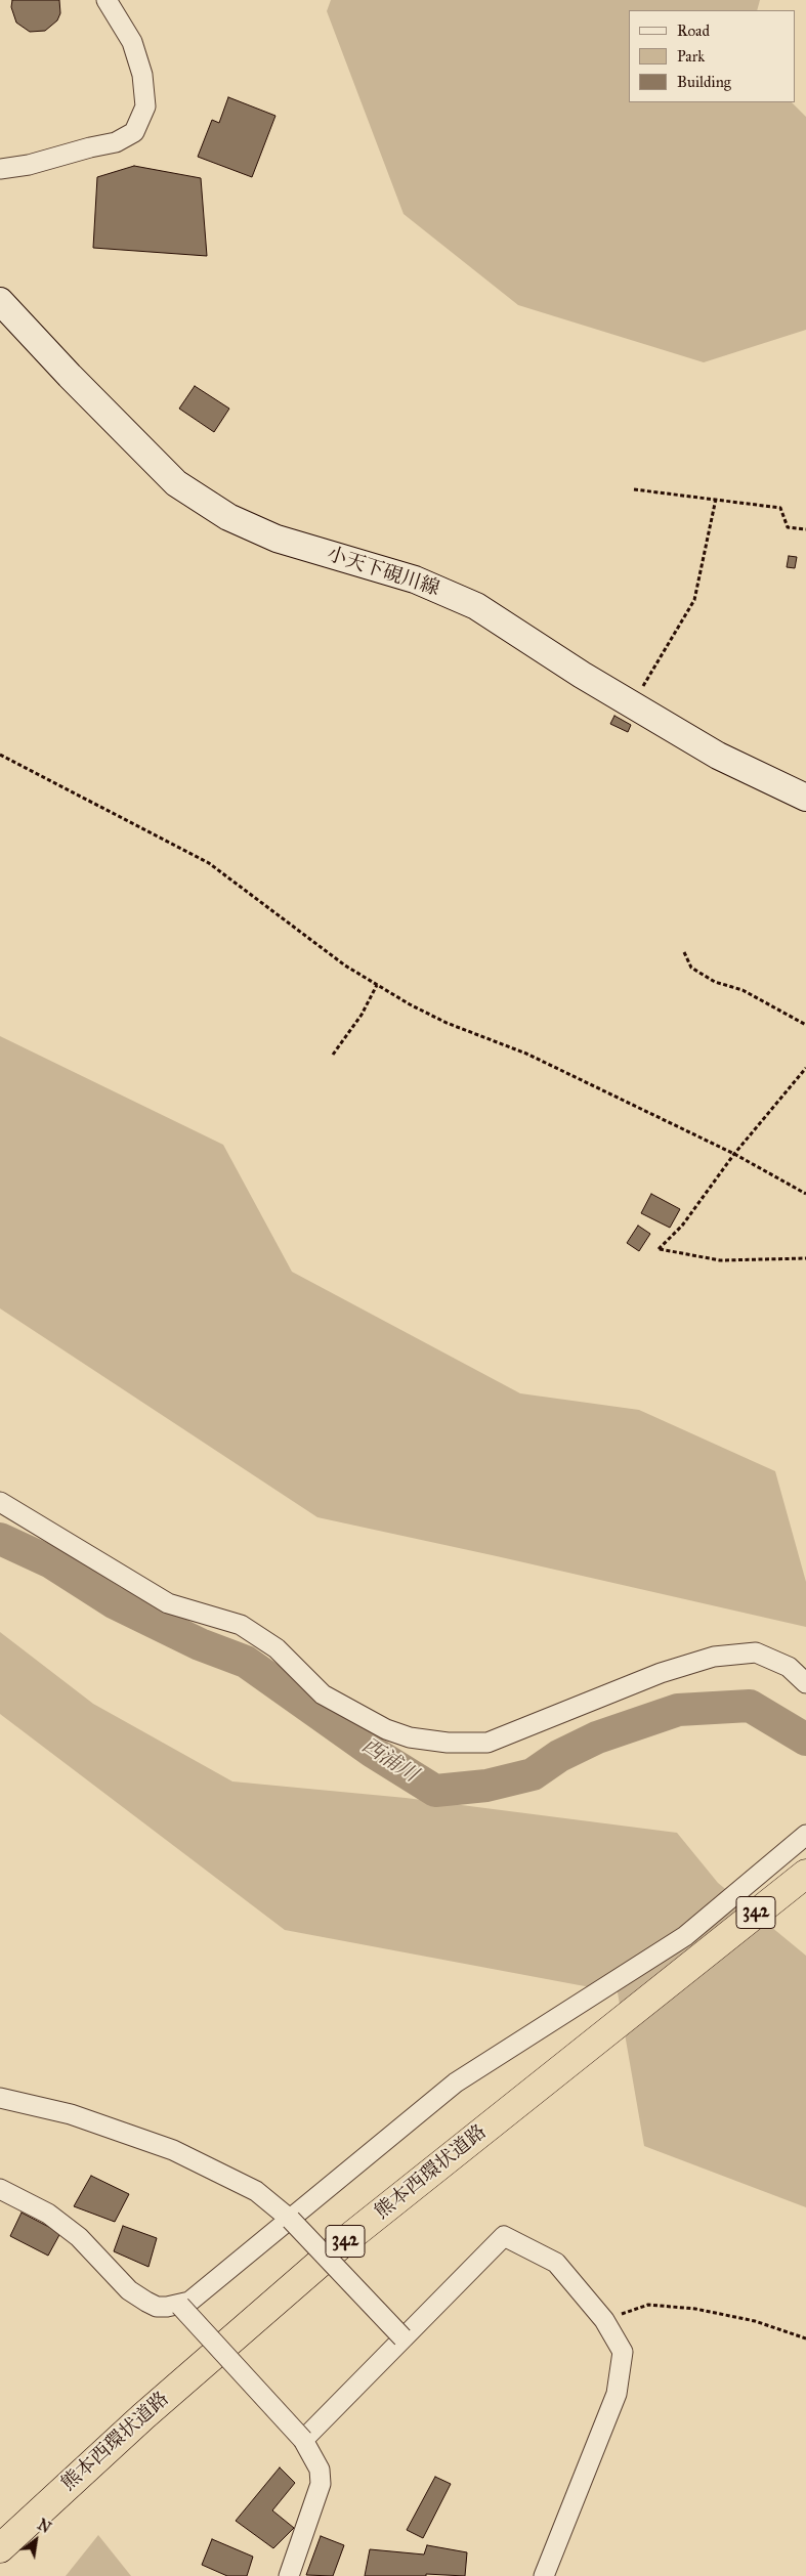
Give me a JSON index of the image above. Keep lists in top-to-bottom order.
{
  "streets": {
    "highway": ["342", "熊本西環状道路"],
    "main road": ["小天下硯川線"]
  },
  "water": ["西浦川"],
  "legend": ["Road", "Park", "Building"],
  "north": "top right"
}
